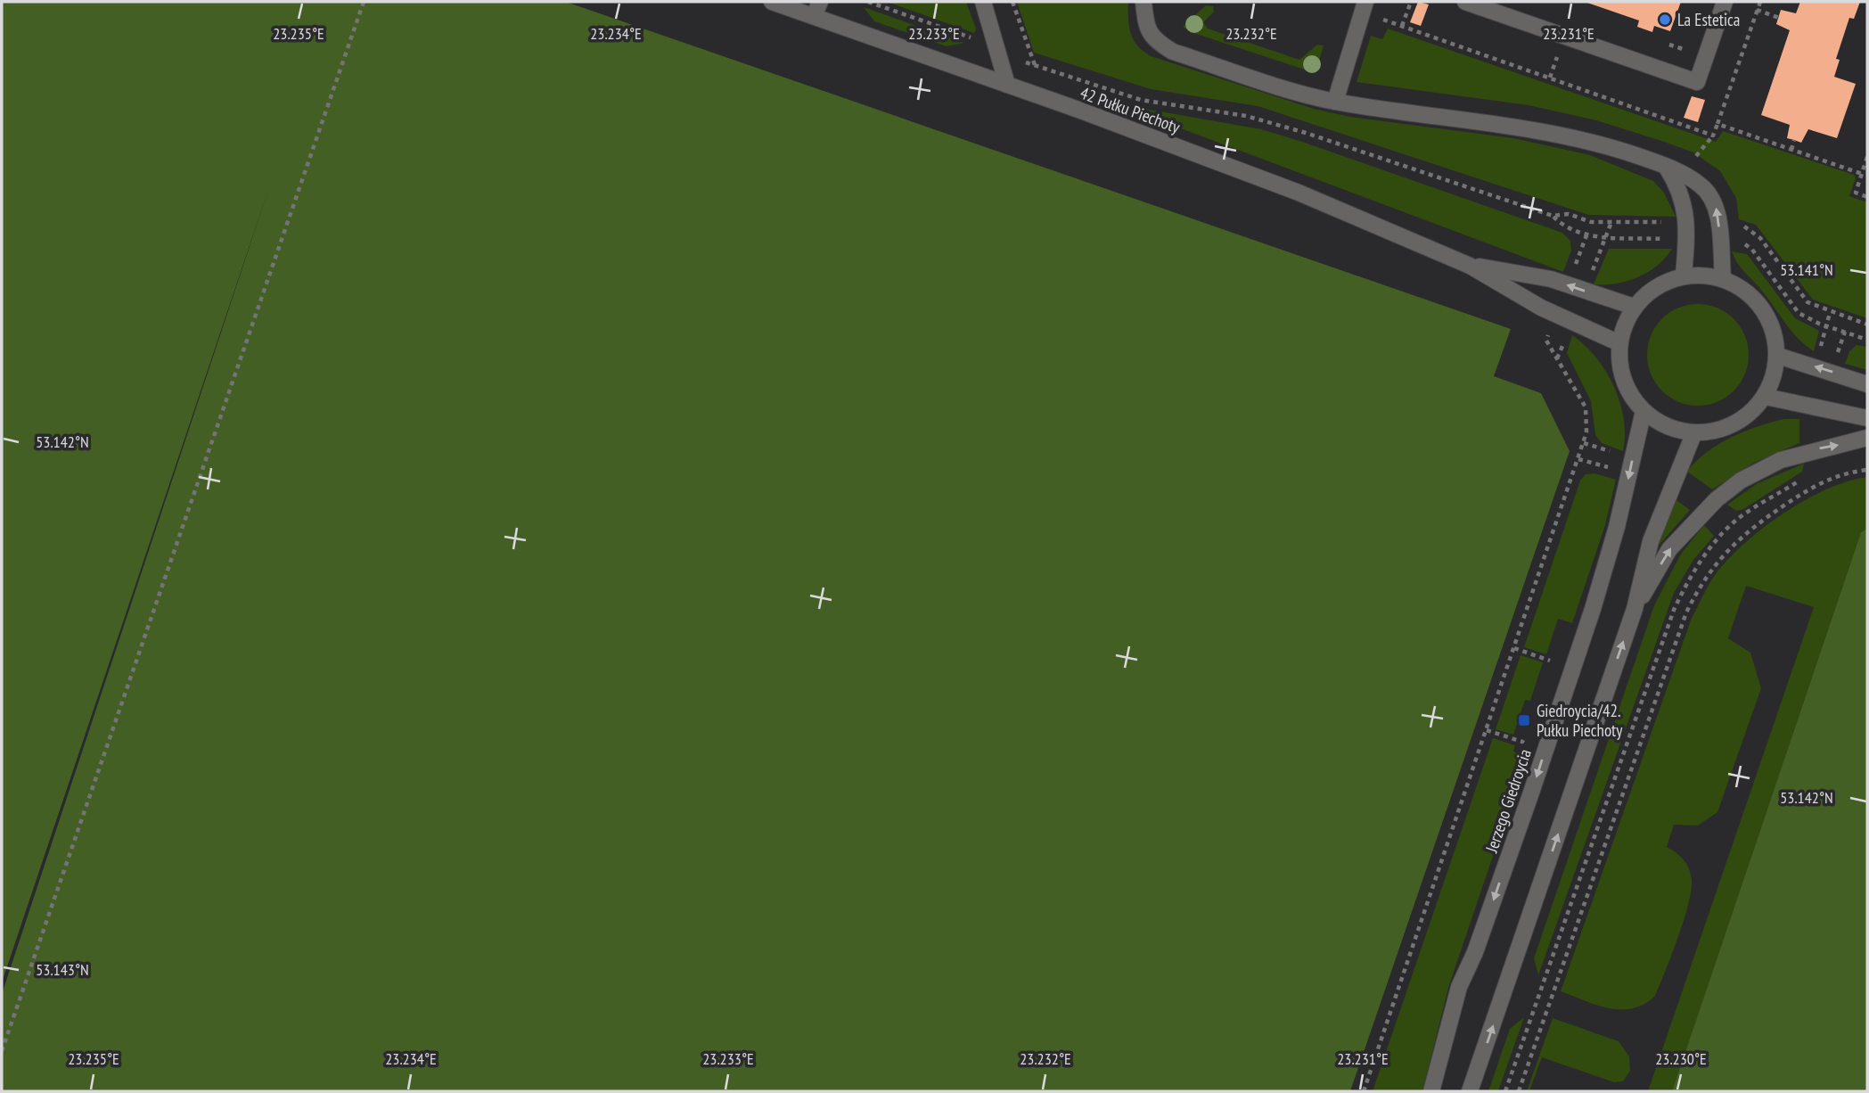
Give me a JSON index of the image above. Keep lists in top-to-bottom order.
{
  "streets": {
    "street": ["42 Pułku Piechoty", "Jerzego Giedroycia"]
  },
  "crossings": [
    ["42 Pułku Piechoty", "Jerzego Giedroycia"]
  ],
  "places": {
    "other": ["La Estetica"],
    "transit": ["Giedroycia/42. Pułku Piechoty"]
  },
  "coordinates": [
    "23.235°E",
    "23.234°E",
    "23.233°E",
    "23.232°E",
    "23.231°E",
    "53.141°N",
    "53.142°N",
    "53.143°N",
    "23.230°E"
  ]
}
